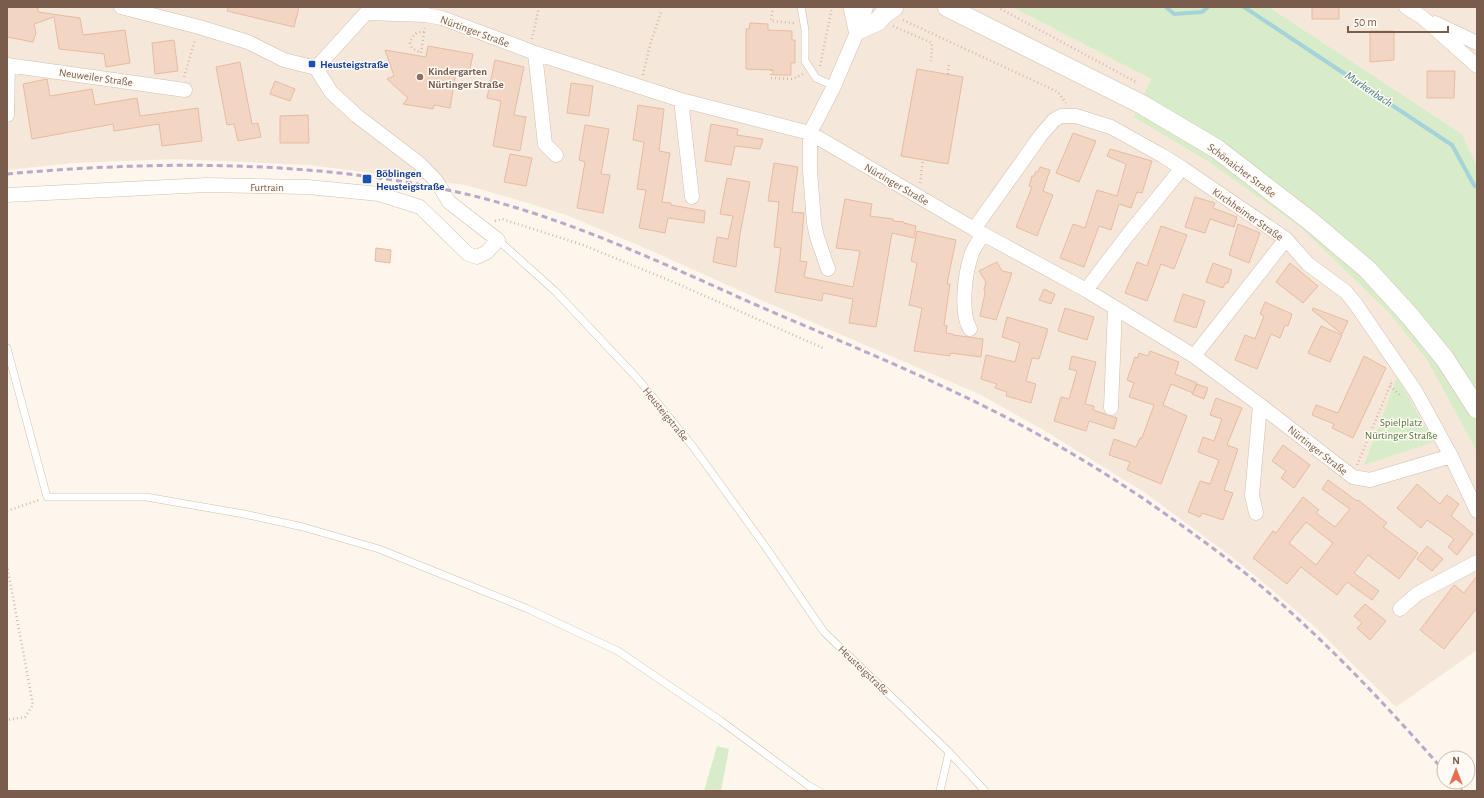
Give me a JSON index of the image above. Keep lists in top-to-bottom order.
{
  "streets": {
    "main road": ["Schönaicher Straße"],
    "street": [
      "Nürtinger Straße",
      "Neuweiler Straße",
      "Furtrain",
      "Kirchheimer Straße",
      "Heusteigstraße"
    ]
  },
  "crossings": [
    ["Nürtinger Straße", "Kirchheimer Straße"],
    ["Furtrain", "Heusteigstraße"]
  ],
  "water": ["Murkenbach"],
  "parks": ["Spielplatz Nürtinger Straße"],
  "places": {
    "transit": ["Heusteigstraße", "Böblingen Heusteigstraße"],
    "other": ["Kindergarten Nürtinger Straße"]
  },
  "scale_bar": "50 m",
  "north": "top"
}
